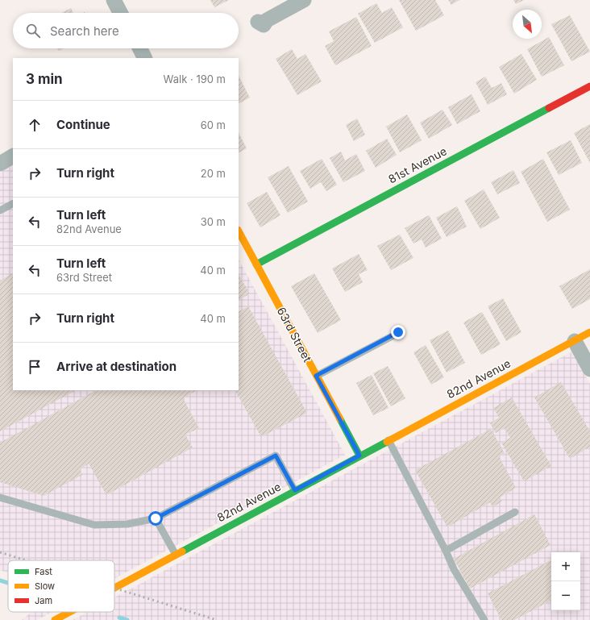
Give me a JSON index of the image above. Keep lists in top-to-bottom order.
{
  "streets": {
    "street": ["81st Avenue", "63rd Street", "82nd Avenue"]
  },
  "crossings": [
    ["81st Avenue", "63rd Street"],
    ["63rd Street", "82nd Avenue"]
  ],
  "legend": ["Fast", "Slow", "Jam"],
  "north": "bottom right",
  "page": {
    "search": "Search here",
    "heading": ["3 min", "Walk · 190 m"],
    "list": [
      ["Continue", "60 m"],
      ["Turn right", "20 m"],
      ["Turn left", "82nd Avenue", "30 m"],
      ["Turn left", "63rd Street", "40 m"],
      ["Turn right", "40 m"],
      "Arrive at destination"
    ],
    "map_buttons": ["+", "−"]
  }
}
